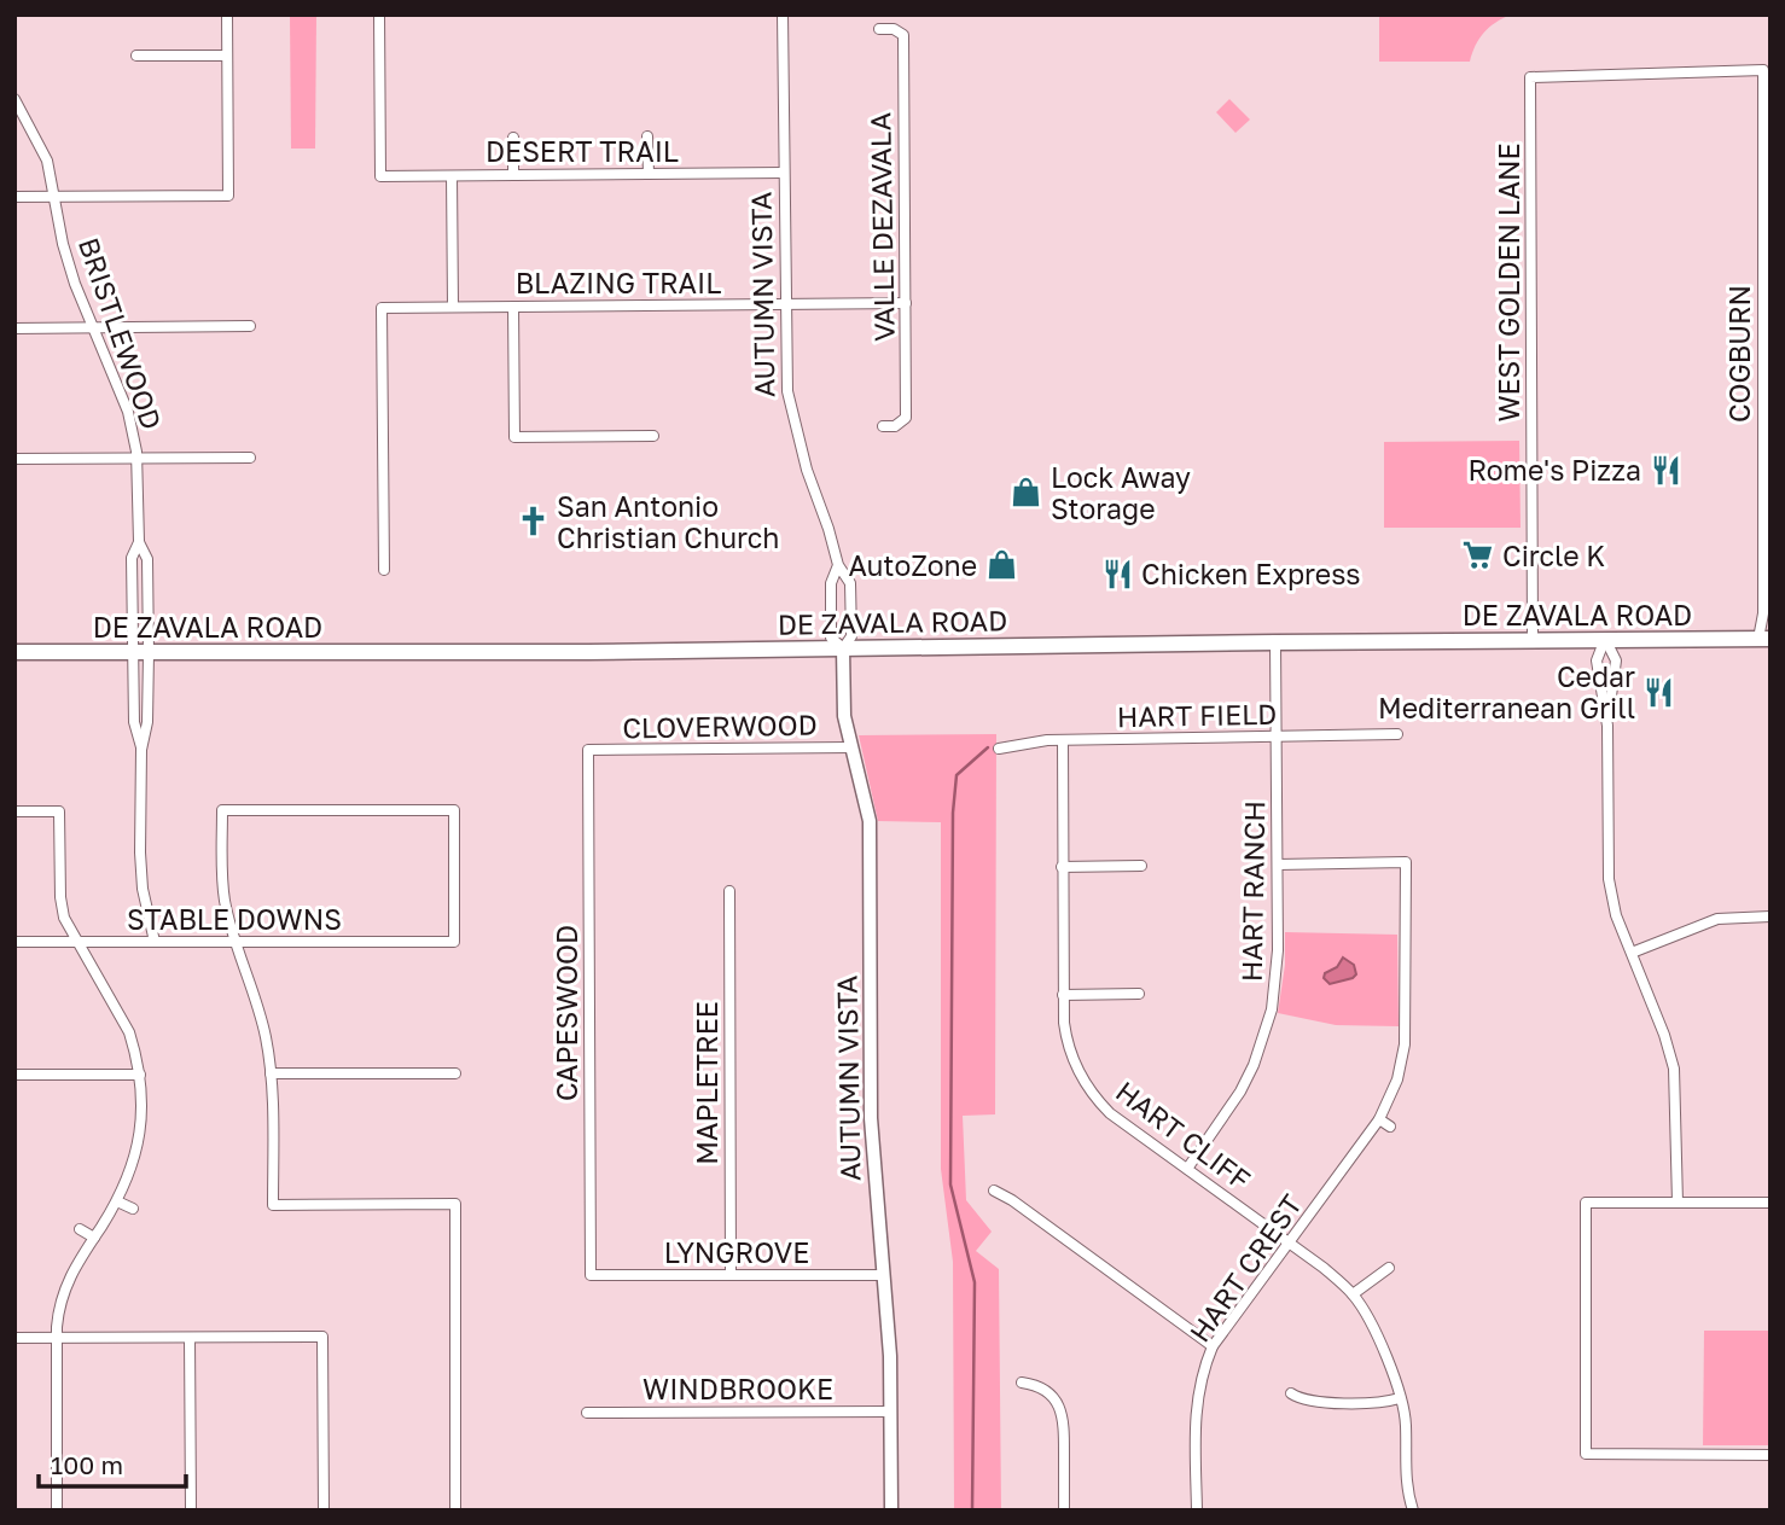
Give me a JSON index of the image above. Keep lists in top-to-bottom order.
{
  "streets": {
    "main road": ["DE ZAVALA ROAD"],
    "street": [
      "DESERT TRAIL",
      "VALLE DEZAVALA",
      "BLAZING TRAIL",
      "WEST GOLDEN LANE",
      "AUTUMN VISTA",
      "BRISTLEWOOD",
      "COGBURN",
      "HART FIELD",
      "CLOVERWOOD",
      "HART RANCH",
      "STABLE DOWNS",
      "CAPESWOOD",
      "MAPLETREE",
      "HART CLIFF",
      "LYNGROVE",
      "HART CREST",
      "WINDBROOKE"
    ]
  },
  "crossings": [
    ["DESERT TRAIL", "AUTUMN VISTA"],
    ["VALLE DEZAVALA", "BLAZING TRAIL"],
    ["BLAZING TRAIL", "AUTUMN VISTA"],
    ["WEST GOLDEN LANE", "COGBURN"],
    ["WEST GOLDEN LANE", "DE ZAVALA ROAD"],
    ["AUTUMN VISTA", "DE ZAVALA ROAD"],
    ["AUTUMN VISTA", "CLOVERWOOD"],
    ["AUTUMN VISTA", "LYNGROVE"],
    ["AUTUMN VISTA", "WINDBROOKE"],
    ["BRISTLEWOOD", "DE ZAVALA ROAD"],
    ["COGBURN", "DE ZAVALA ROAD"],
    ["DE ZAVALA ROAD", "HART RANCH"],
    ["HART FIELD", "HART RANCH"],
    ["HART FIELD", "HART CLIFF"],
    ["CLOVERWOOD", "CAPESWOOD"],
    ["HART RANCH", "HART CLIFF"],
    ["HART RANCH", "HART CREST"],
    ["CAPESWOOD", "LYNGROVE"],
    ["MAPLETREE", "LYNGROVE"],
    ["HART CLIFF", "HART CREST"]
  ],
  "places": {
    "restaurant": ["Rome's Pizza", "Chicken Express", "Cedar Mediterranean Grill"],
    "shop": ["Lock Away Storage", "AutoZone"],
    "church": ["San Antonio Christian Church"],
    "supermarket": ["Circle K"]
  },
  "scale_bar": "100 m"
}
